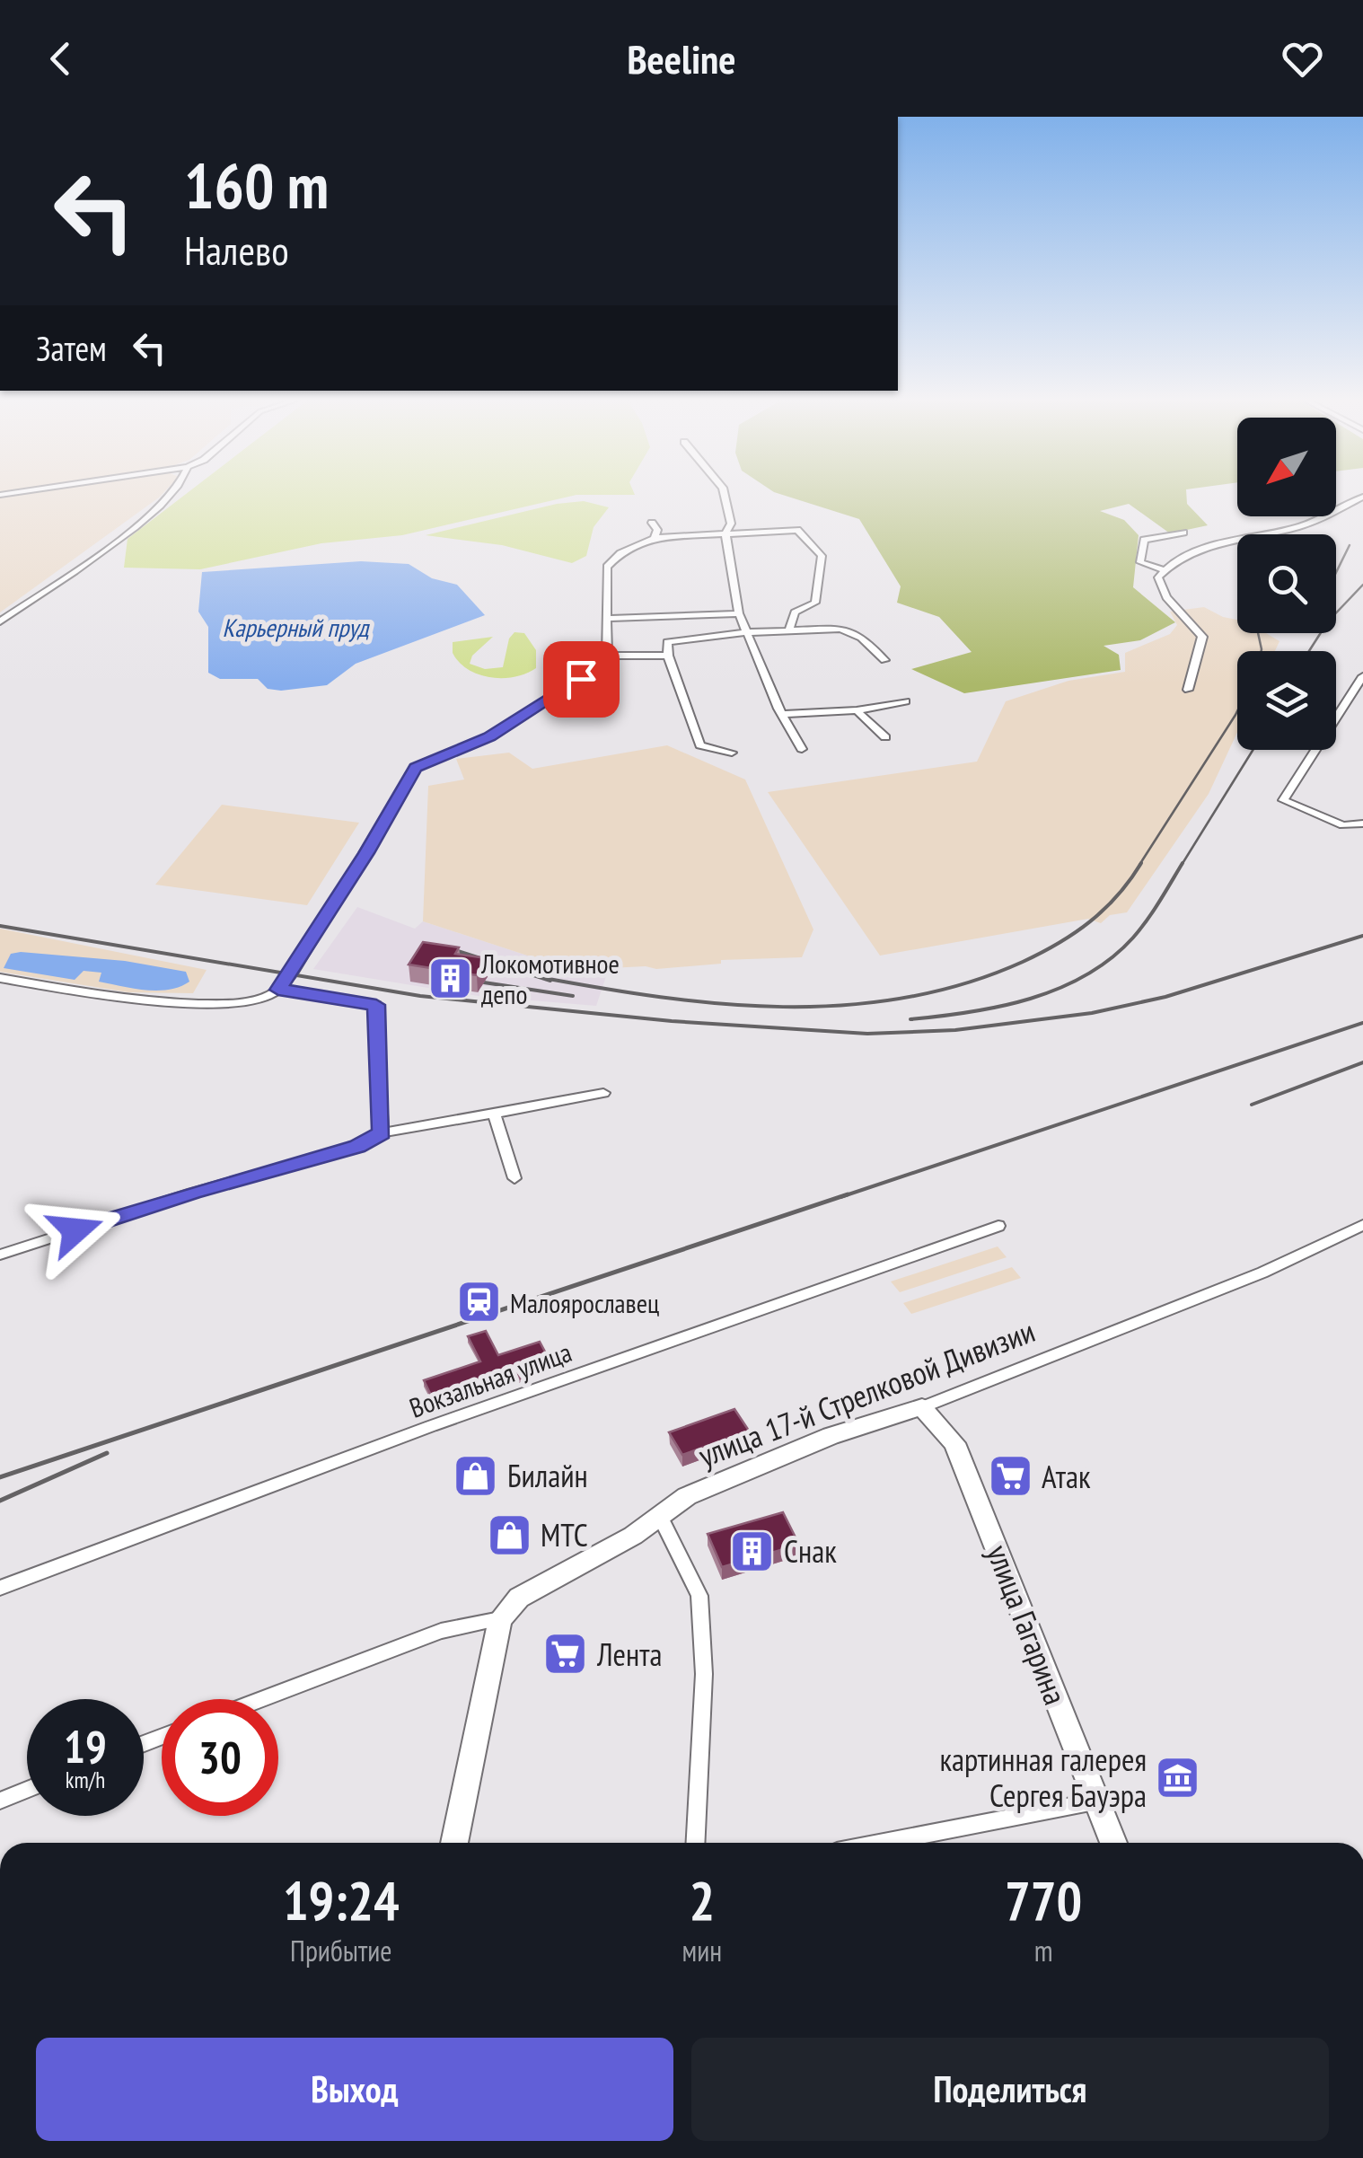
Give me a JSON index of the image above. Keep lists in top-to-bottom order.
{
  "streets": {
    "main road": ["улица 17-й Стрелковой Дивизии", "улица Гагарина"],
    "street": ["Вокзальная улица"]
  },
  "crossings": [
    ["улица 17-й Стрелковой Дивизии", "улица Гагарина"]
  ],
  "water": ["Карьерный пруд"],
  "places": {
    "building": ["Локомотивное депо", "Снак"],
    "station": ["Малоярославец"],
    "shop": ["Билайн", "МТС"],
    "supermarket": ["Атак", "Лента"],
    "museum": ["картинная галерея Сергея Бауэра"]
  },
  "north": "bottom left",
  "page": {
    "header": "Beeline",
    "turn": ["160 m", "Налево"],
    "then": "Затем",
    "speed": "19 km/h",
    "limit": "30",
    "eta": [
      "19:24",
      "Прибытие",
      "2",
      "мин",
      "770",
      "m"
    ],
    "buttons": ["Выход", "Поделиться"]
  }
}
